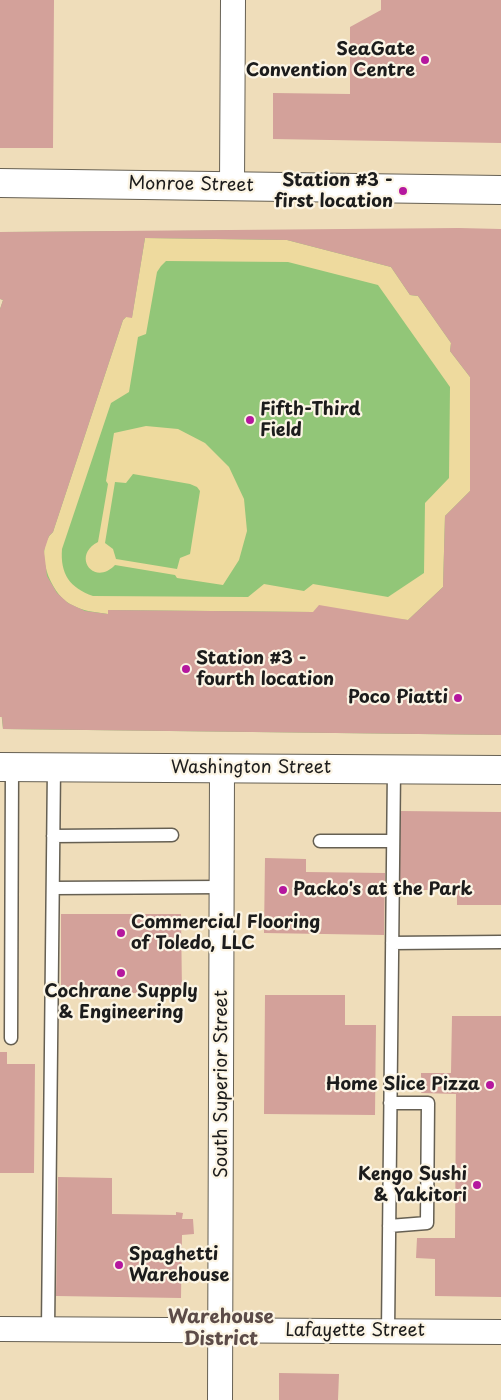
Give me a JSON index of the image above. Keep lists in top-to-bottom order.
{
  "streets": {
    "main road": ["Monroe Street", "Washington Street"],
    "street": ["South Superior Street", "Lafayette Street"]
  },
  "crossings": [
    ["Washington Street", "South Superior Street"],
    ["South Superior Street", "Lafayette Street"]
  ],
  "districts": ["Warehouse District"],
  "places": [
    "SeaGate Convention Centre",
    "Station #3 - first location",
    "Fifth-Third Field",
    "Station #3 - fourth location",
    "Poco Piatti",
    "Packo's at the Park",
    "Commercial Flooring of Toledo, LLC",
    "Cochrane Supply & Engineering",
    "Home Slice Pizza",
    "Kengo Sushi & Yakitori",
    "Spaghetti Warehouse"
  ]
}
